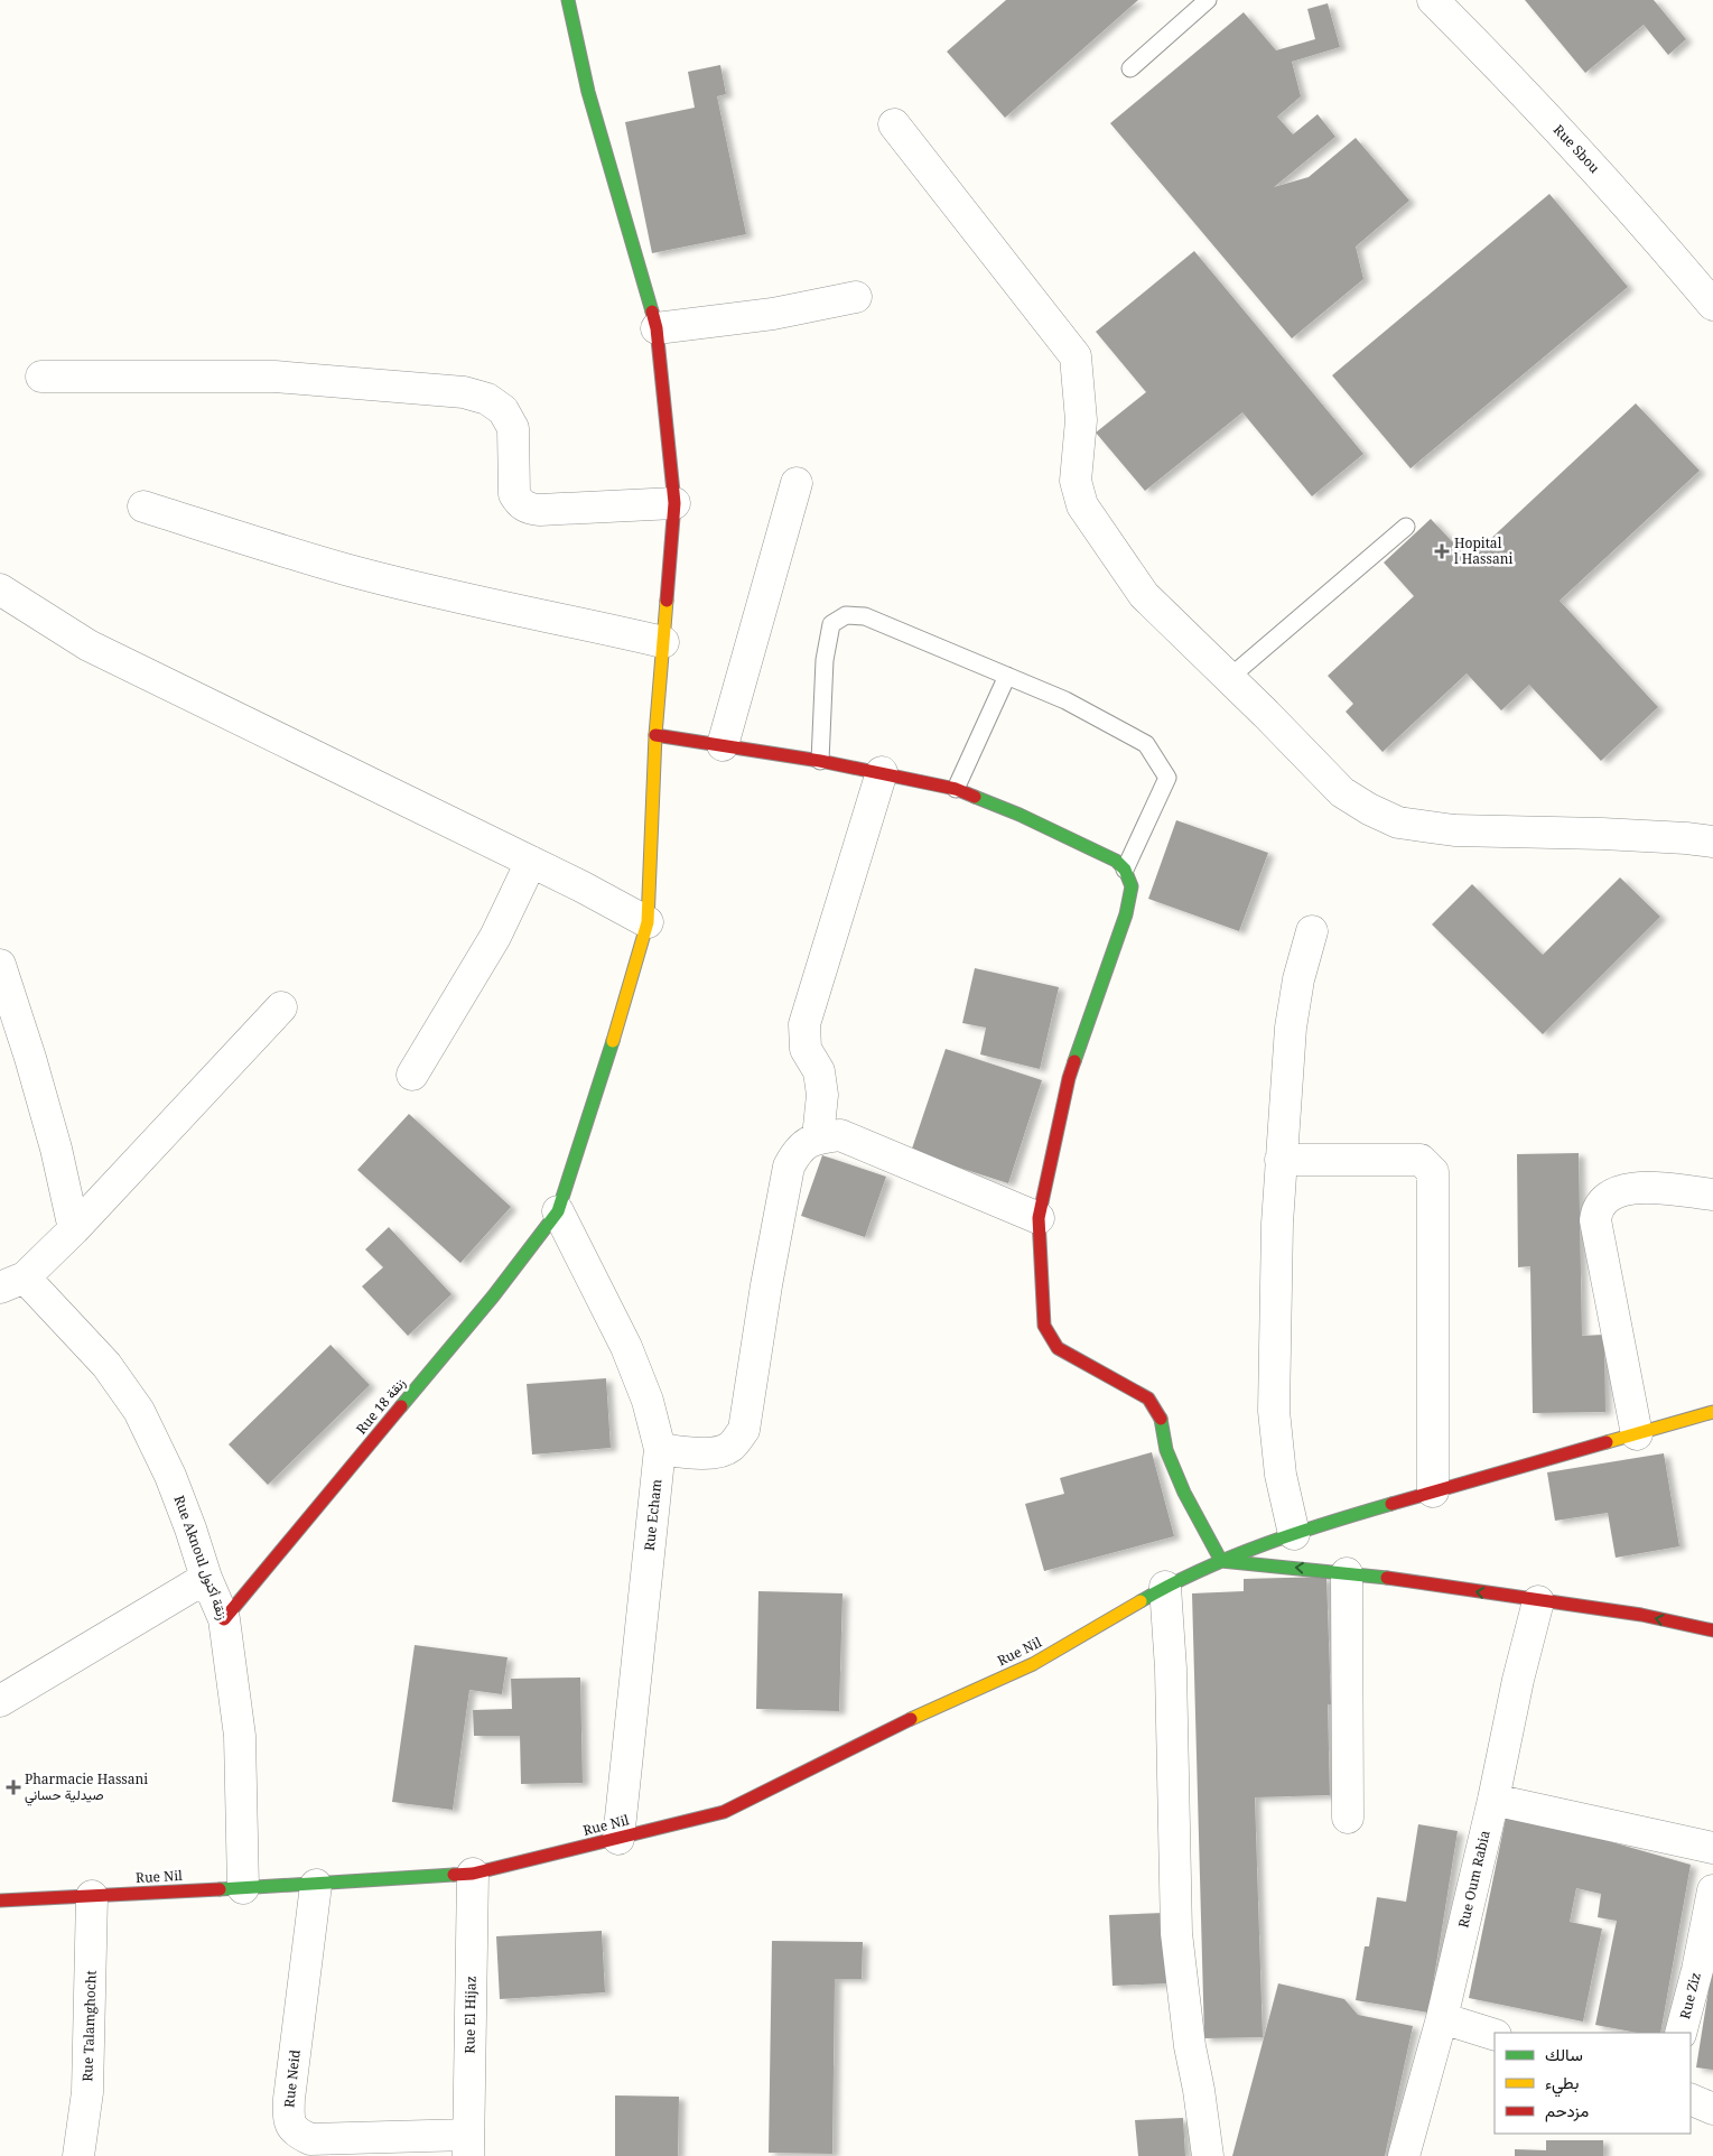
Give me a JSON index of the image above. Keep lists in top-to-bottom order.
{
  "streets": {
    "street": [
      "Rue Sbou",
      "Rue 18 زنقة",
      "Rue Echam",
      "Rue Aknoul زنقة أكنول",
      "Rue Nil",
      "Rue Oum Rabia",
      "Rue Ziz",
      "Rue El Hijaz",
      "Rue Talamghocht",
      "Rue Neid"
    ]
  },
  "crossings": [
    ["Rue 18 زنقة", "Rue Echam"],
    ["Rue 18 زنقة", "Rue Aknoul زنقة أكنول"],
    ["Rue Echam", "Rue Nil"],
    ["Rue Aknoul زنقة أكنول", "Rue Nil"],
    ["Rue Nil", "Rue El Hijaz"],
    ["Rue Nil", "Rue Talamghocht"],
    ["Rue Nil", "Rue Neid"],
    ["Rue El Hijaz", "Rue Neid"]
  ],
  "places": {
    "health": ["Hopital l Hassani", "Pharmacie Hassani صيدلية حساني"]
  },
  "legend": ["سالك", "بطيء", "مزدحم"]
}
